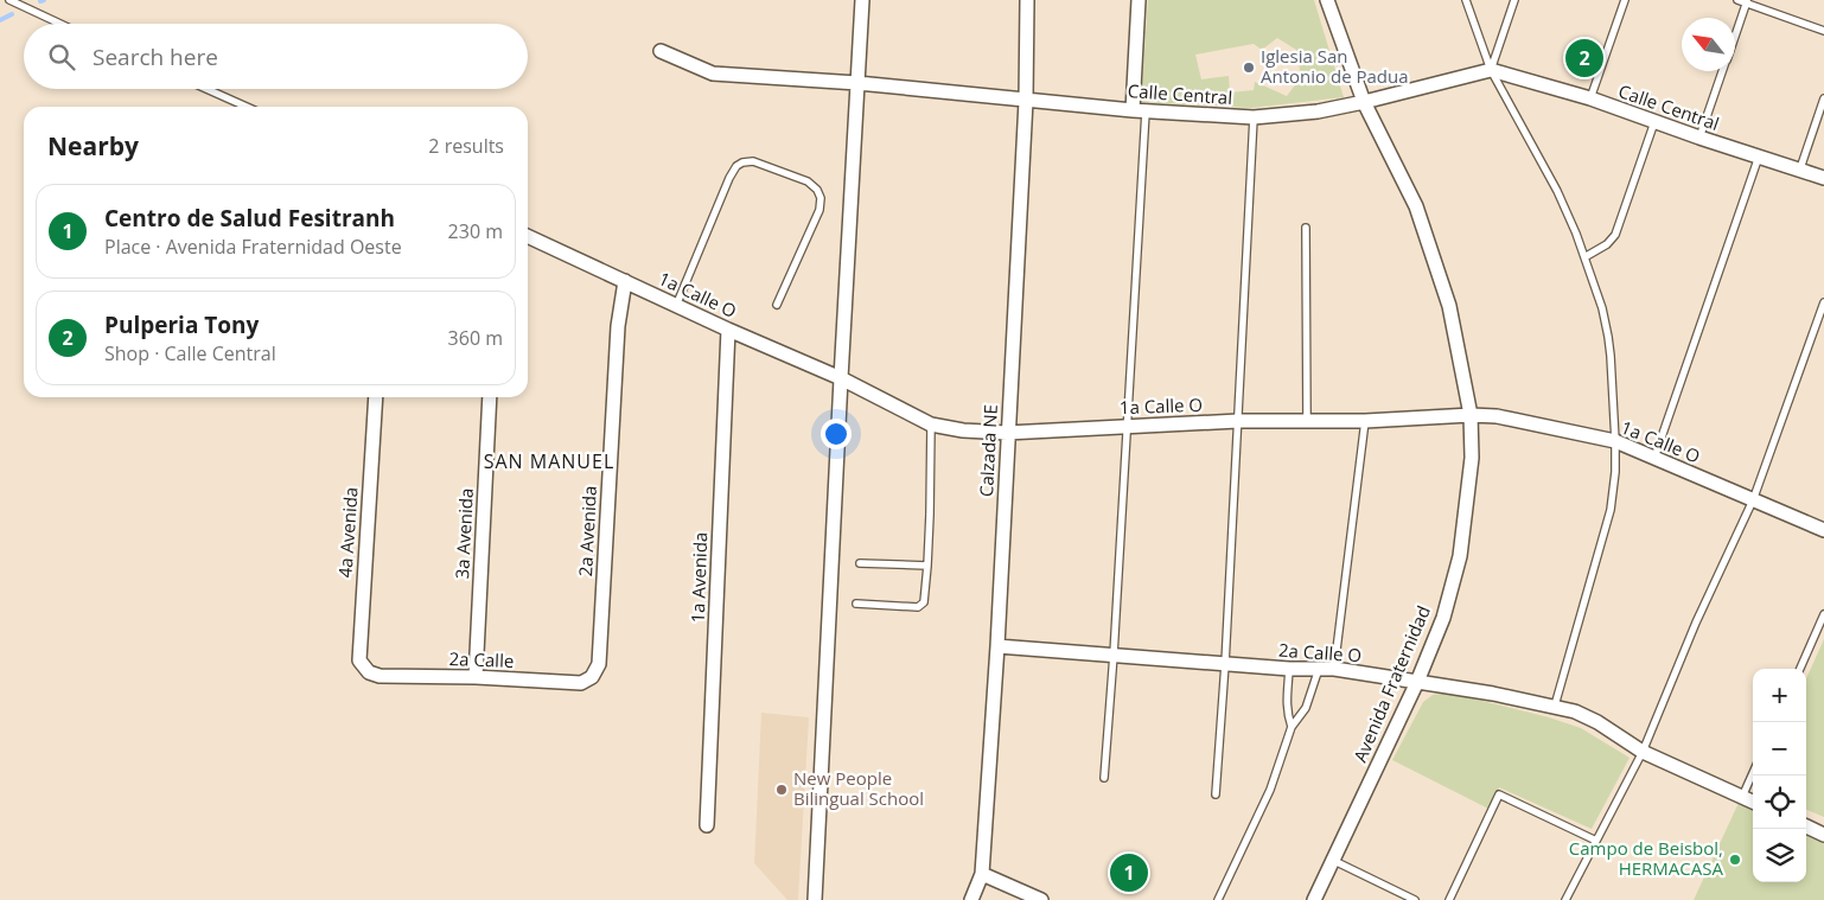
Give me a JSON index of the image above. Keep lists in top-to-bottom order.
{
  "streets": {
    "street": [
      "Calle Central",
      "1a Calle O",
      "Calzada NE",
      "2a Avenida",
      "4a Avenida",
      "3a Avenida",
      "1a Avenida",
      "2a Calle O",
      "2a Calle",
      "Avenida Fraternidad"
    ]
  },
  "crossings": [
    ["Calle Central", "Calzada NE"],
    ["Calle Central", "Avenida Fraternidad"],
    ["1a Calle O", "Calzada NE"],
    ["1a Calle O", "2a Avenida"],
    ["1a Calle O", "1a Avenida"],
    ["1a Calle O", "Avenida Fraternidad"],
    ["Calzada NE", "2a Calle O"],
    ["2a Avenida", "2a Calle"],
    ["4a Avenida", "2a Calle"],
    ["3a Avenida", "2a Calle"],
    ["2a Calle O", "Avenida Fraternidad"]
  ],
  "districts": ["SAN MANUEL"],
  "places": ["Iglesia San Antonio de Padua", "New People Bilingual School", "Campo de Beisbol, HERMACASA"],
  "north": "top left",
  "page": {
    "search": "Search here",
    "pins": ["2", "1"],
    "heading": ["Nearby", "2 results"],
    "list": [
      {
        "mark": "1",
        "name": "Centro de Salud Fesitranh",
        "note": "Place · Avenida Fraternidad Oeste",
        "value": "230 m"
      },
      {
        "mark": "2",
        "name": "Pulperia Tony",
        "note": "Shop · Calle Central",
        "value": "360 m"
      }
    ],
    "map_buttons": ["+", "−"]
  }
}
